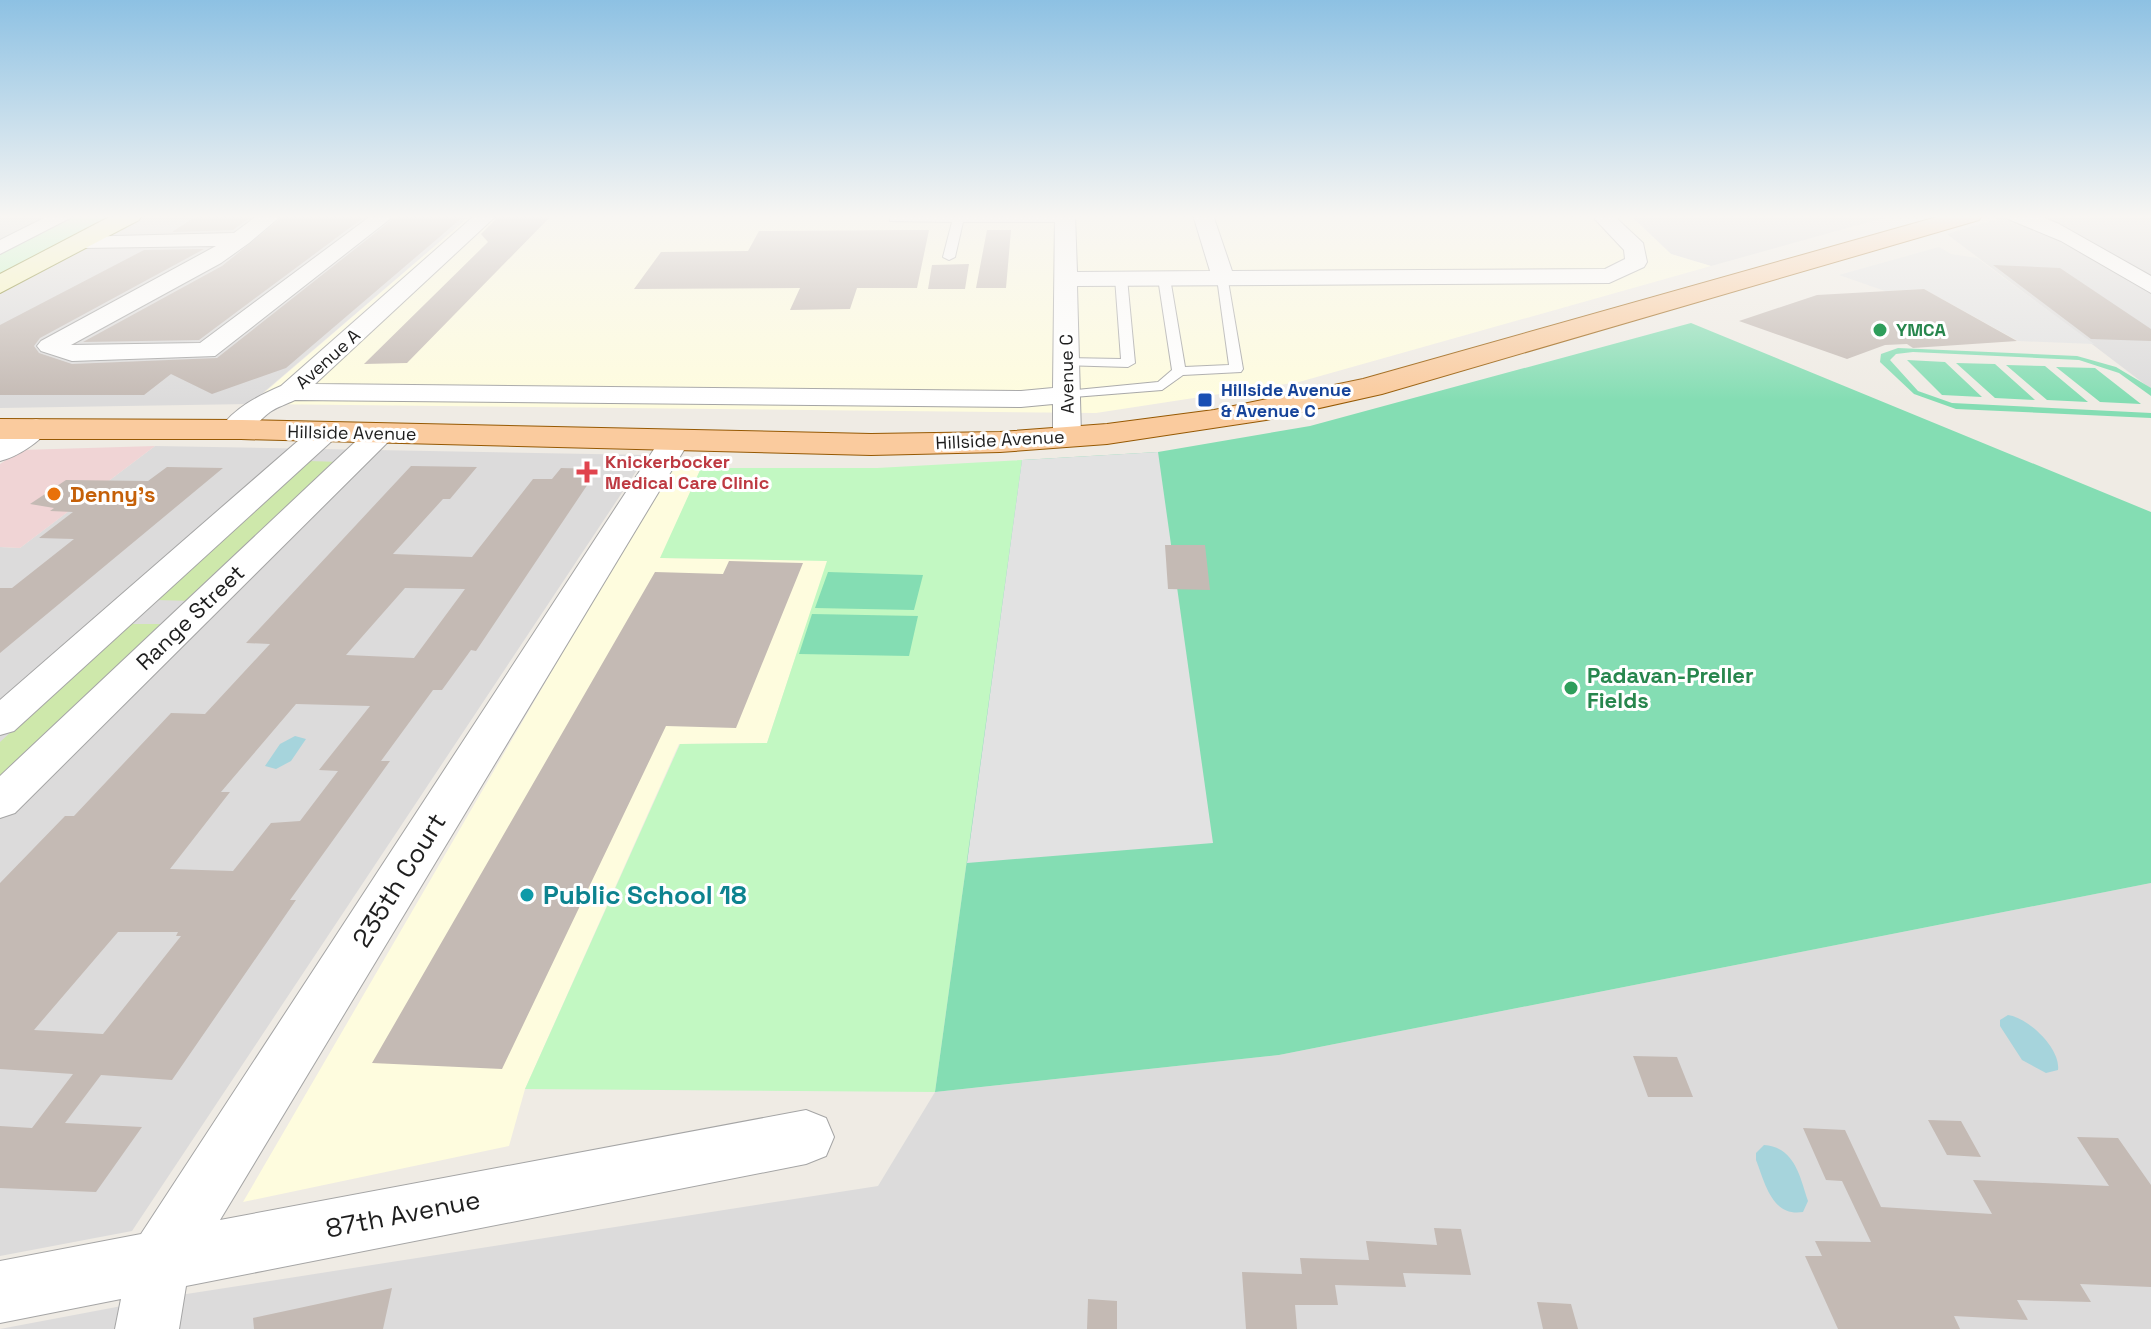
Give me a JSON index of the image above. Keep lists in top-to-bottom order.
{
  "streets": {
    "main road": ["Hillside Avenue"],
    "street": [
      "Avenue A",
      "Avenue C",
      "Range Street",
      "235th Court",
      "87th Avenue"
    ]
  },
  "crossings": [
    ["Avenue A", "Hillside Avenue"],
    ["Avenue C", "Hillside Avenue"],
    ["Hillside Avenue", "Range Street"],
    ["Hillside Avenue", "235th Court"],
    ["235th Court", "87th Avenue"]
  ],
  "places": {
    "other": [
      "YMCA",
      "Denny's",
      "Padavan-Preller Fields",
      "Public School 18"
    ],
    "transit": ["Hillside Avenue & Avenue C"],
    "health": ["Knickerbocker Medical Care Clinic"]
  }
}
